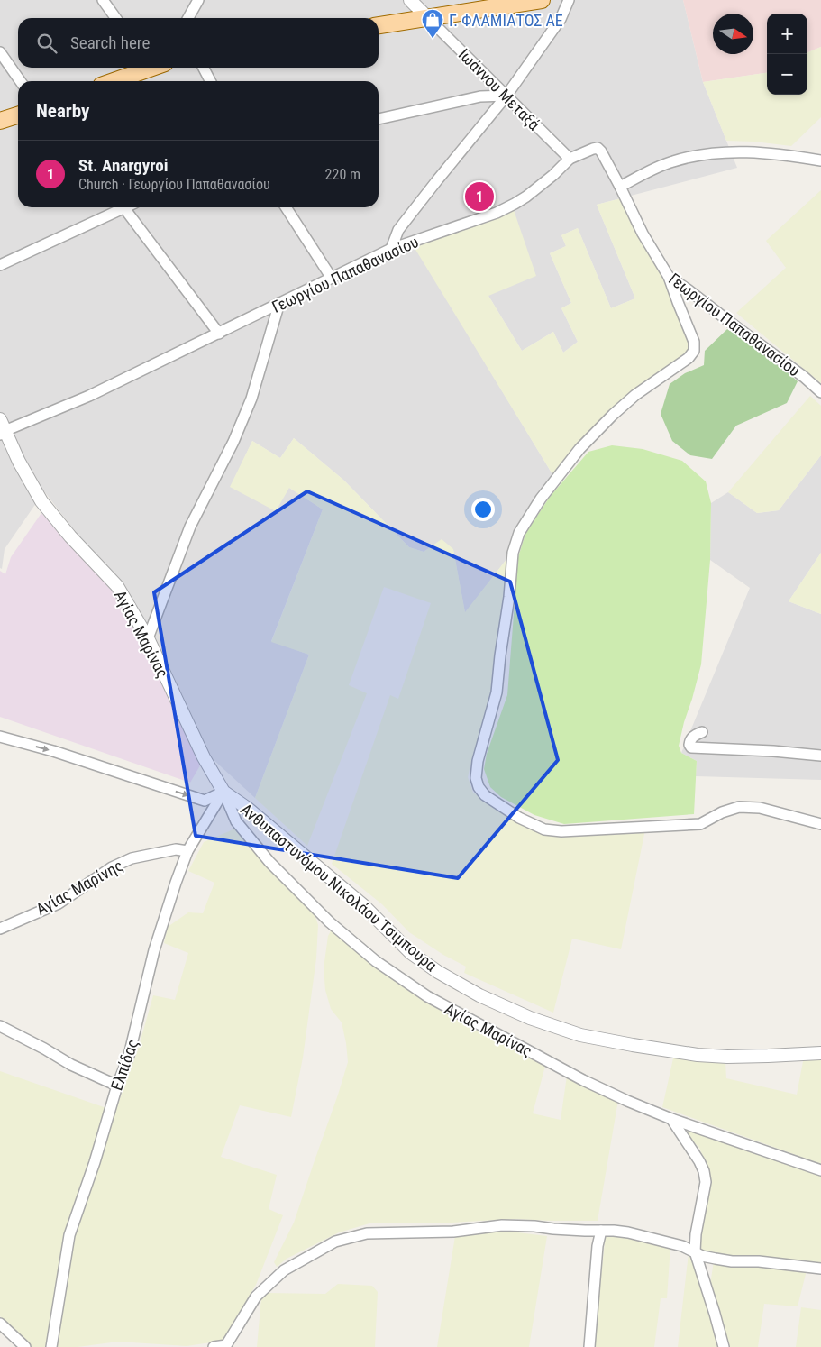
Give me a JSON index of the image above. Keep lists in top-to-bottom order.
{
  "streets": {
    "street": [
      "Ιωάννου Μεταξά",
      "Γεωργίου Παπαθανασίου",
      "Αγίας Μαρίνας",
      "Αγίας Μαρίνης",
      "Ανθυπαστυνόμου Νικολάου Τσιμπουρα",
      "Ελπίδας"
    ]
  },
  "crossings": [
    ["Ιωάννου Μεταξά", "Γεωργίου Παπαθανασίου"],
    ["Γεωργίου Παπαθανασίου", "Αγίας Μαρίνας"],
    ["Αγίας Μαρίνας", "Ανθυπαστυνόμου Νικολάου Τσιμπουρα"],
    ["Αγίας Μαρίνας", "Ελπίδας"],
    ["Αγίας Μαρίνης", "Ελπίδας"],
    ["Ανθυπαστυνόμου Νικολάου Τσιμπουρα", "Ελπίδας"]
  ],
  "places": {
    "shop": ["Γ. ΦΛΑΜΙΑΤΟΣ ΑΕ"]
  },
  "north": "right",
  "page": {
    "map_buttons": ["+", "−"],
    "search": "Search here",
    "heading": "Nearby",
    "list": [
      {
        "mark": "1",
        "name": "St. Anargyroi",
        "note": "Church · Γεωργίου Παπαθανασίου",
        "value": "220 m"
      }
    ],
    "pins": "1"
  }
}
